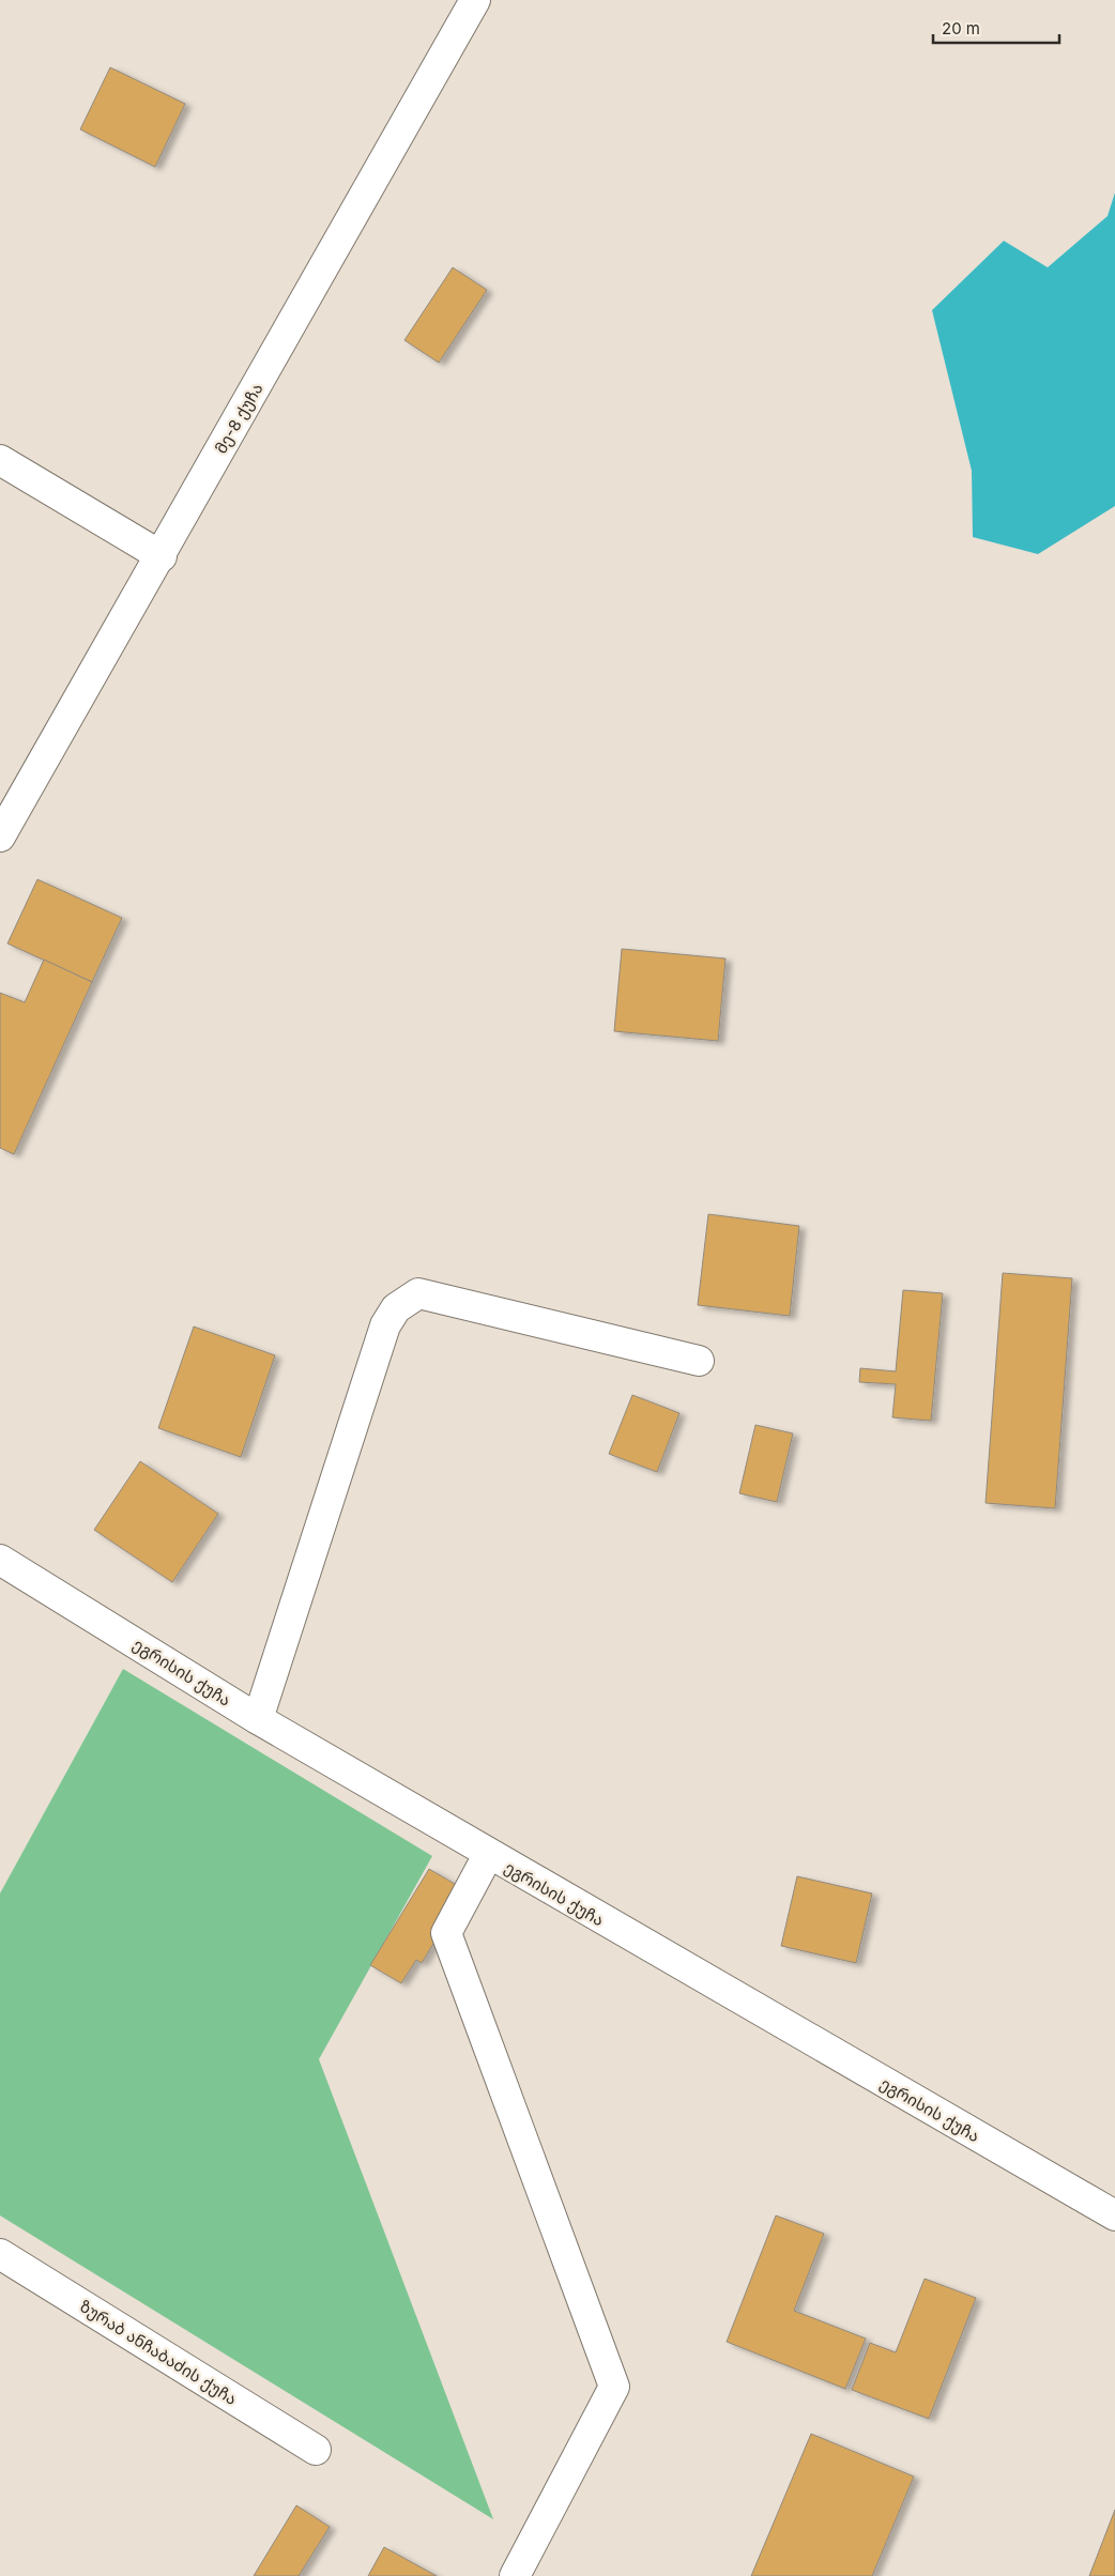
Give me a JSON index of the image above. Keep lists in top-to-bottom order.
{
  "streets": {
    "street": ["მე-8 ქუჩა", "ეგრისის ქუჩა", "ზურაბ ანჩაბაძის ქუჩა"]
  },
  "scale_bar": "20 m"
}
